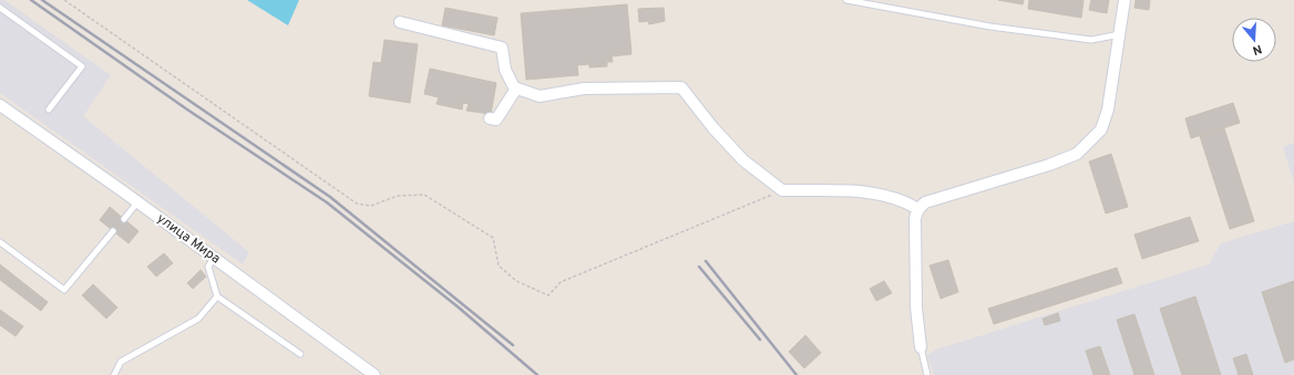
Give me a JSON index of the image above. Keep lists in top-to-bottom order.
{
  "streets": {
    "street": ["улица Мира"]
  },
  "north": "bottom"
}
